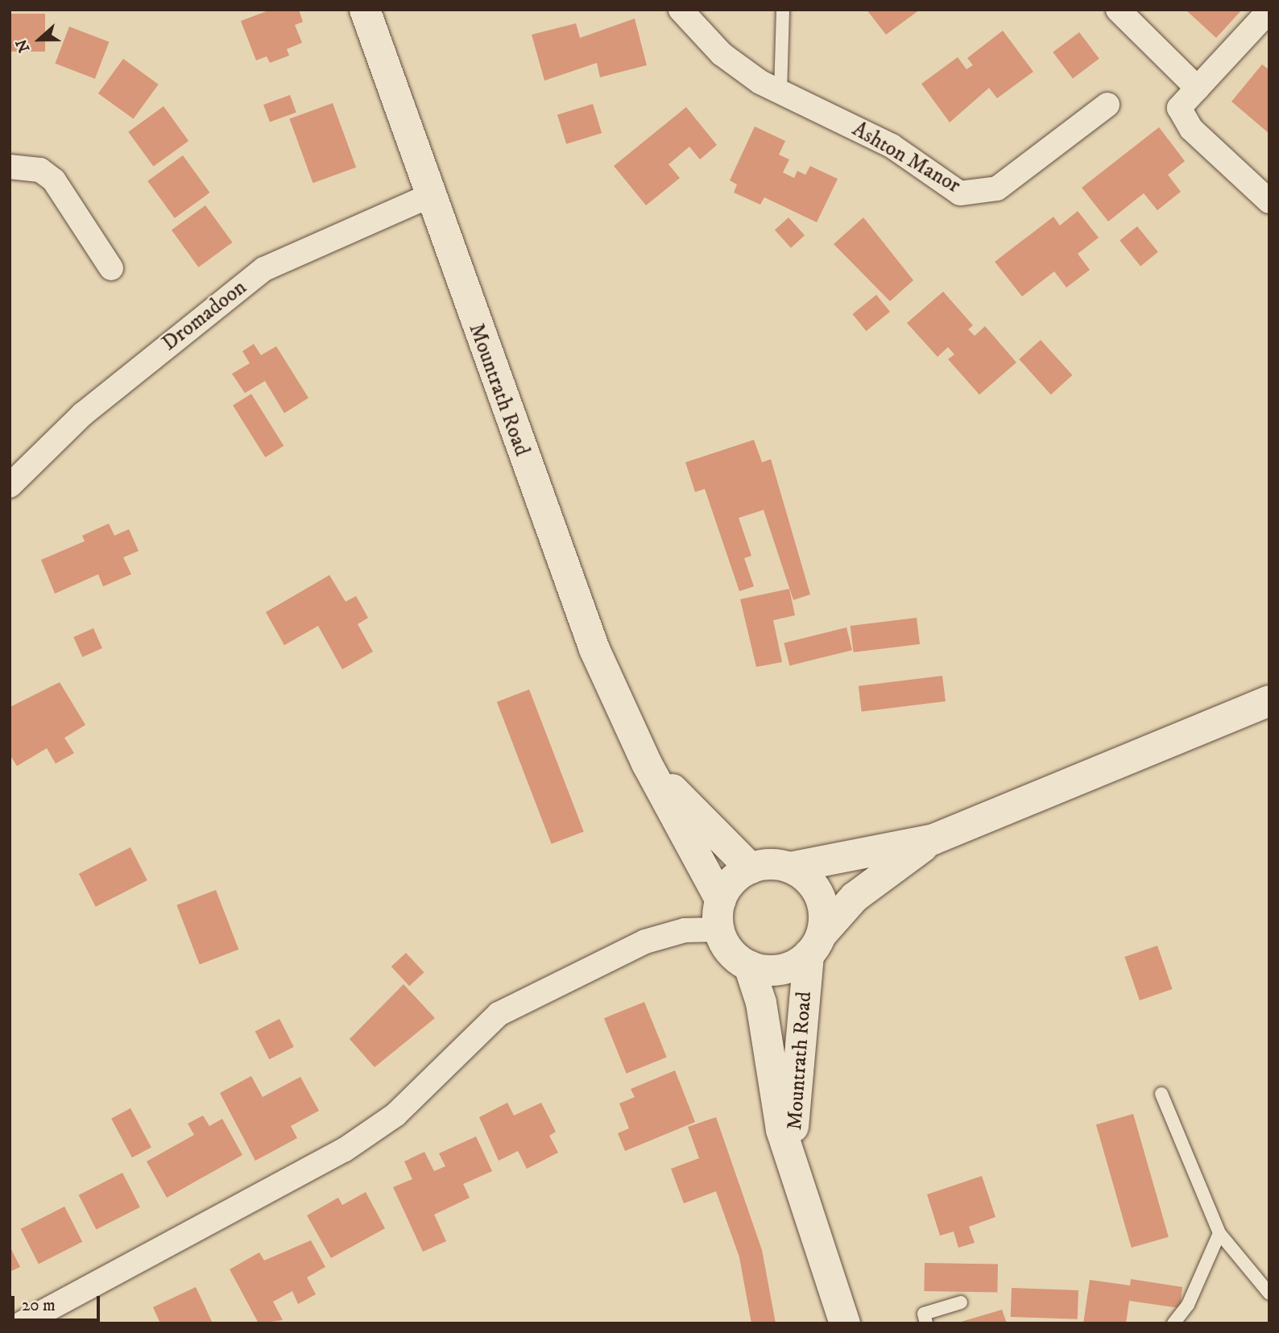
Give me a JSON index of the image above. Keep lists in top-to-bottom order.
{
  "streets": {
    "main road": ["Mountrath Road"],
    "street": ["Ashton Manor", "Dromadoon"]
  },
  "crossings": [
    ["Dromadoon", "Mountrath Road"]
  ],
  "scale_bar": "20 m",
  "north": "left"
}
